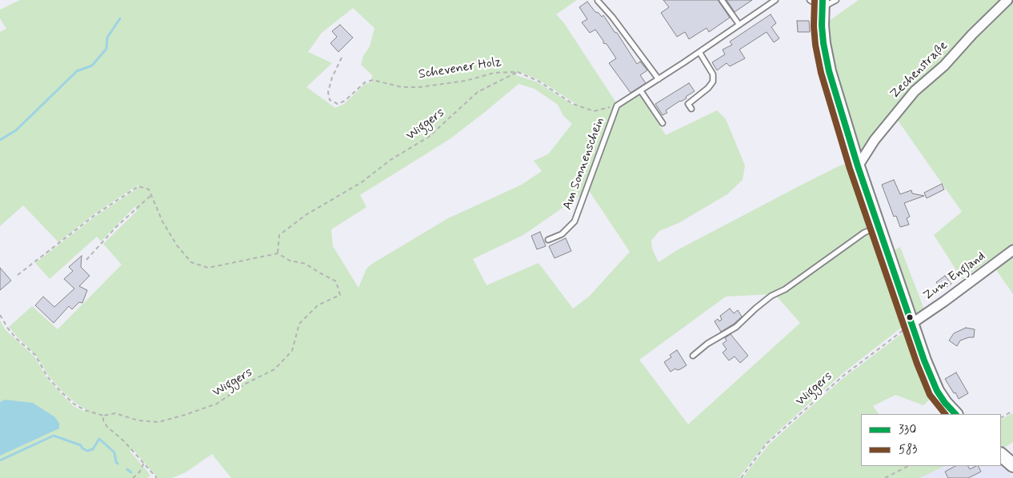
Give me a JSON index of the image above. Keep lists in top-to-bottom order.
{
  "streets": {
    "street": ["Zechenstraße", "Zum England"],
    "lane": ["Am Sonnenschein"],
    "path": ["Schevener Holz", "Wiggers"]
  },
  "crossings": [
    ["Schevener Holz", "Wiggers"],
    ["Schevener Holz", "Am Sonnenschein"],
    ["Wiggers", "Zum England"]
  ],
  "lines": ["transit line 330", "transit line 583"],
  "legend": ["330", "583"]
}
